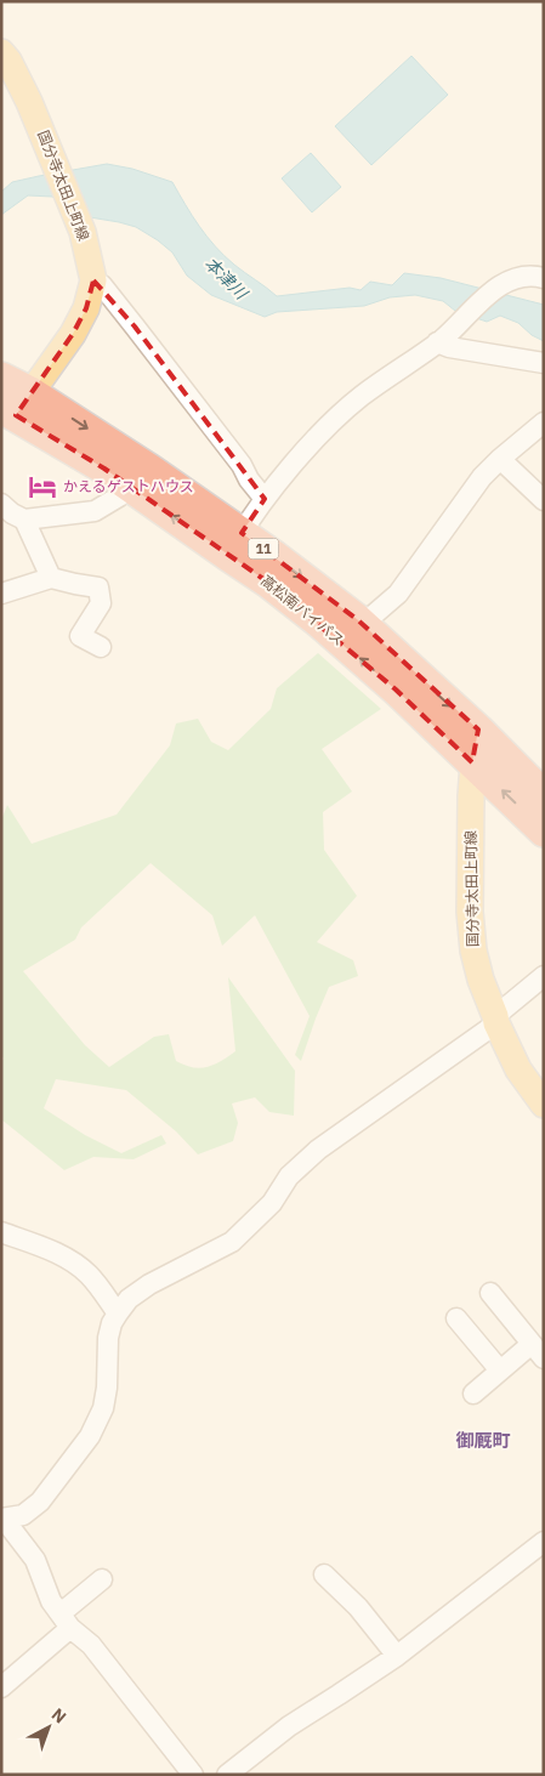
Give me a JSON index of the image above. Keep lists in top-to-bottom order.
{
  "streets": {
    "highway": ["11", "高松南バイパス"],
    "main road": ["国分寺太田上町線"]
  },
  "crossings": [
    ["国分寺太田上町線", "高松南バイパス"]
  ],
  "districts": ["御厩町"],
  "water": ["本津川"],
  "places": {
    "hotel": ["かえるゲストハウス"]
  },
  "north": "top right"
}
